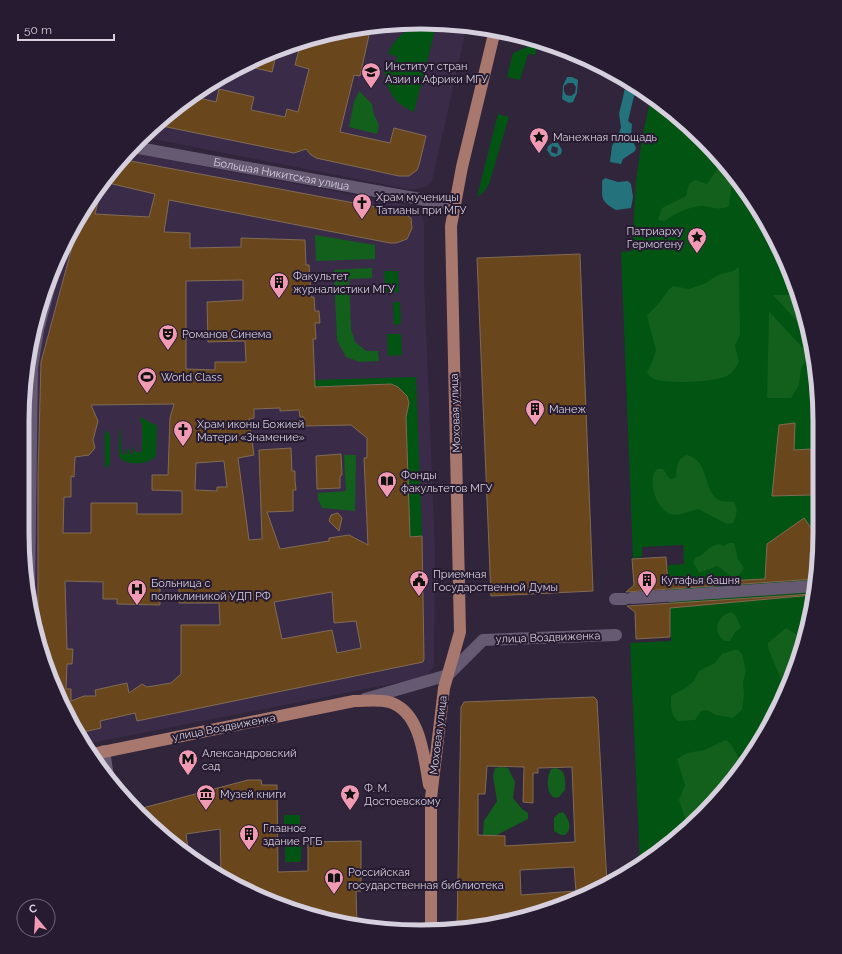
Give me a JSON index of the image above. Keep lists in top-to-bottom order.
{
  "streets": {
    "main road": ["Моховая улица", "улица Воздвиженка"],
    "street": ["Большая Никитская улица"]
  },
  "crossings": [
    ["Большая Никитская улица", "Моховая улица"],
    ["Моховая улица", "улица Воздвиженка"]
  ],
  "places": {
    "school or university": ["Институт стран Азии и Африки МГУ"],
    "place": ["Манежная площадь", "Патриарху Гермогену", "Ф. М. Достоевскому"],
    "church": ["Храм мученицы Татианы при МГУ", "Храм иконы Божией Матери «Знамение»"],
    "building": [
      "Факультет журналистики МГУ",
      "Манеж",
      "Кутафья башня",
      "Главное здание РГБ"
    ],
    "theatre": ["Романов Синема"],
    "sports": ["World Class"],
    "library": ["Фонды факультетов МГУ", "Российская государственная библиотека"],
    "public building": ["Приемная Государственной Думы"],
    "hospital": ["Больница с поликлиникой УДП РФ"],
    "metro station": ["Александровский сад"],
    "museum": ["Музей книги"]
  },
  "scale_bar": "50 m",
  "north": "top"
}
